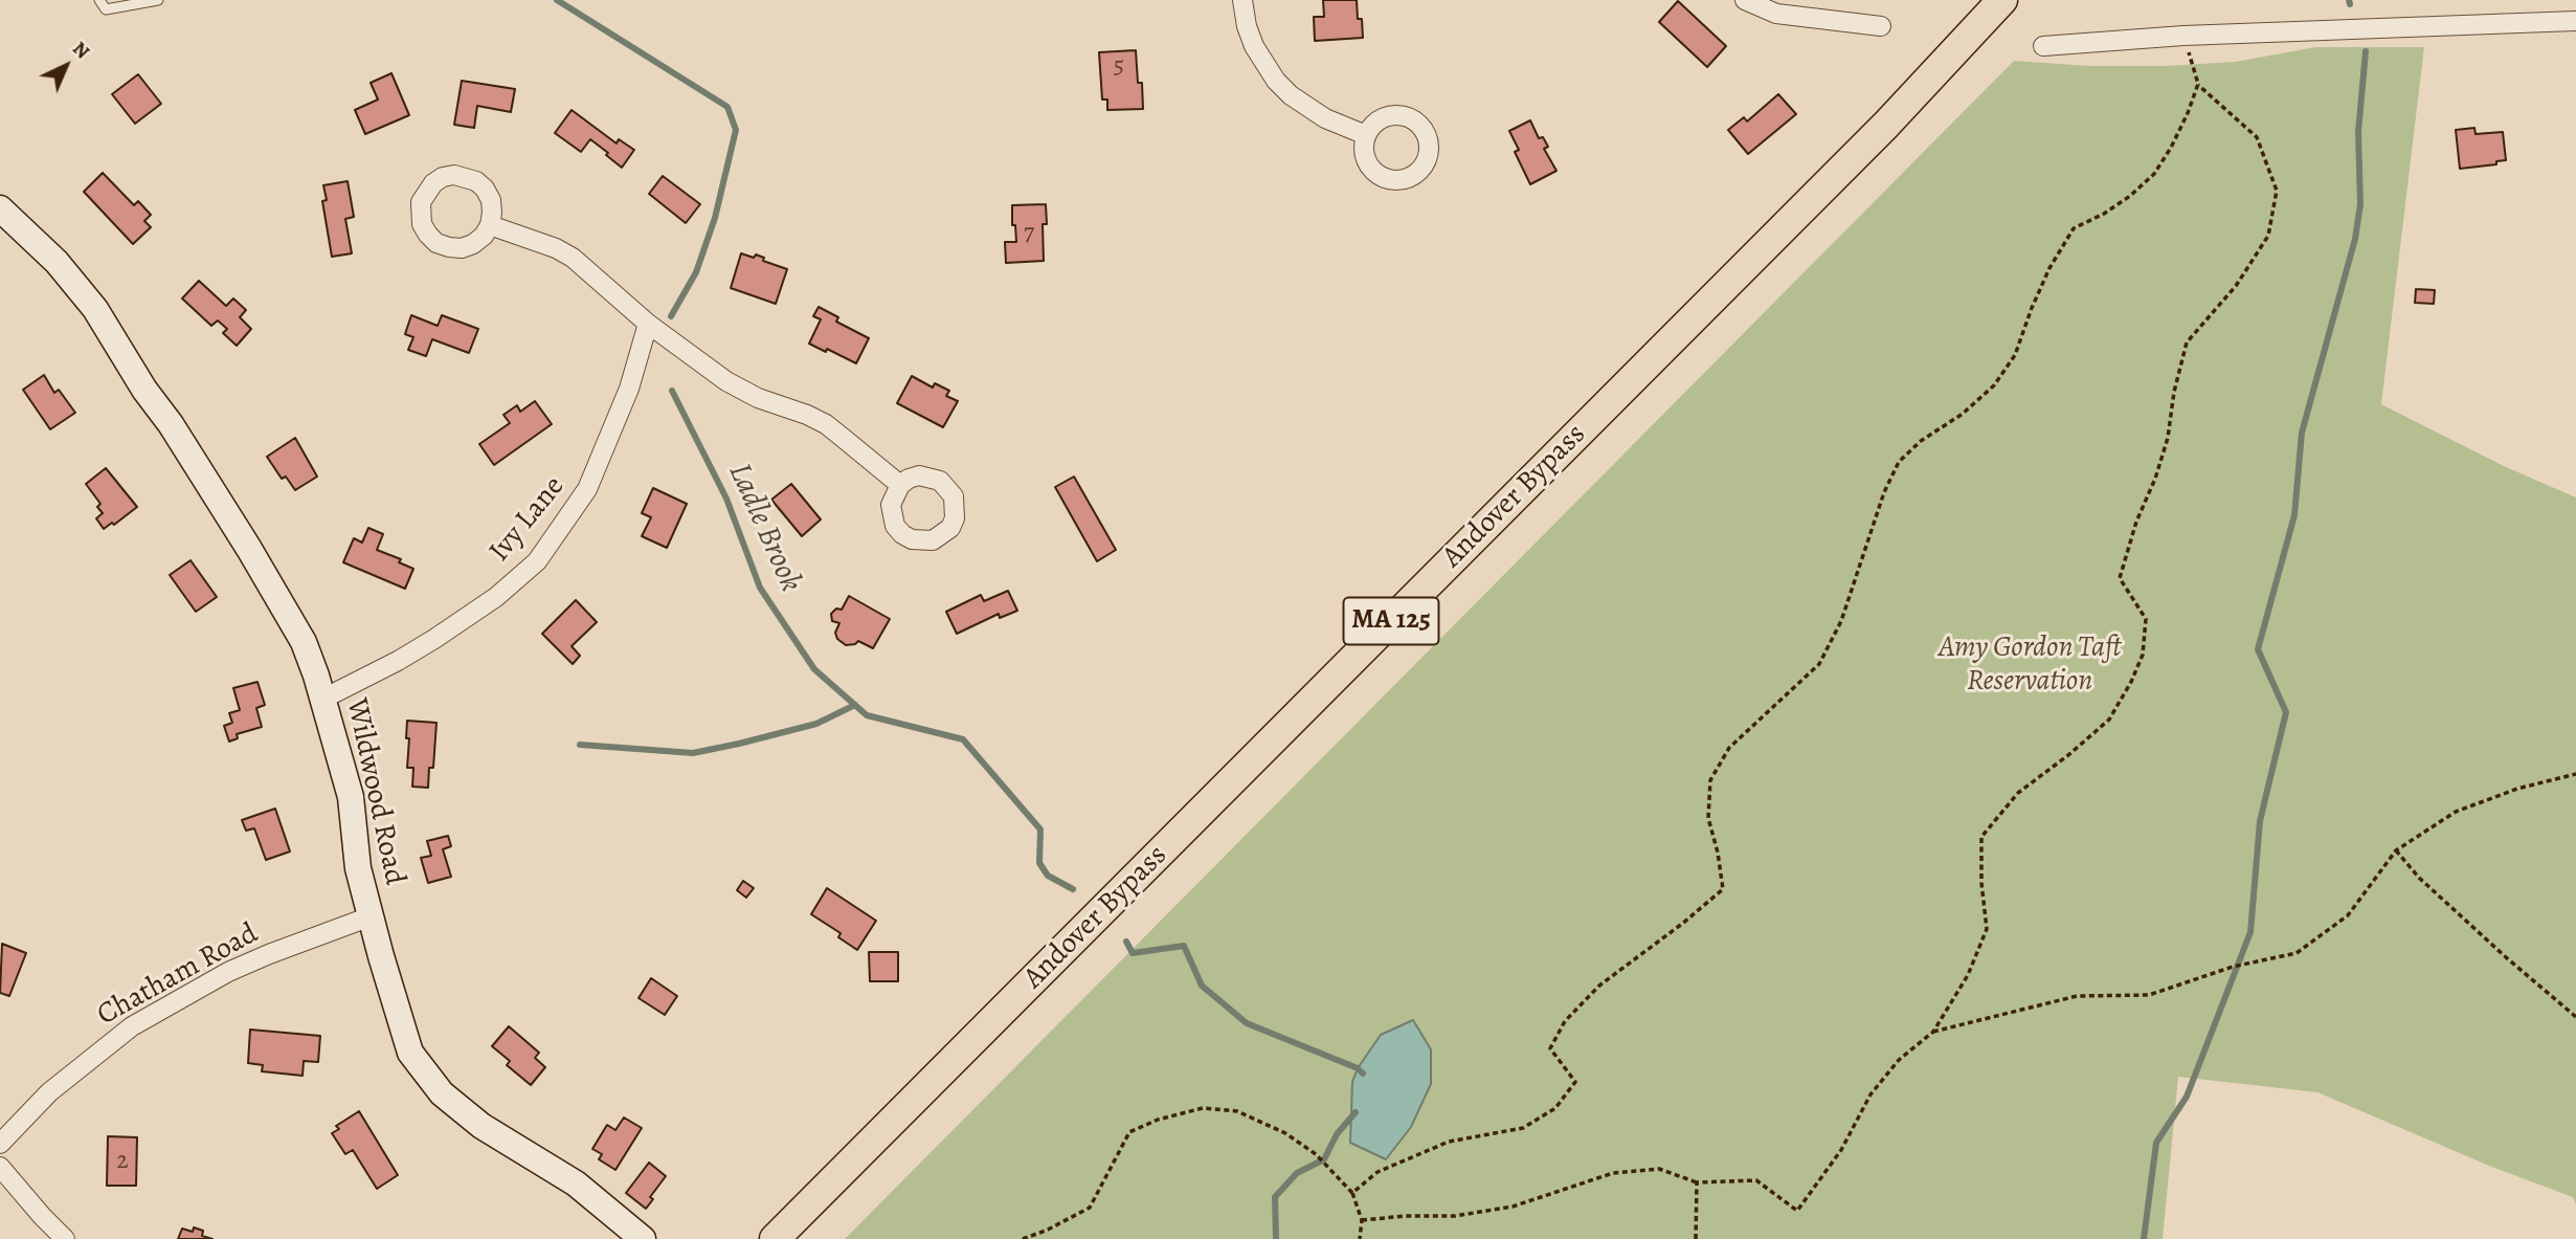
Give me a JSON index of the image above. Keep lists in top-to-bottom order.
{
  "streets": {
    "main road": ["Andover Bypass", "MA 125"],
    "street": ["Ivy Lane", "Wildwood Road", "Chatham Road"]
  },
  "crossings": [
    ["Ivy Lane", "Wildwood Road"],
    ["Wildwood Road", "Chatham Road"]
  ],
  "water": ["Ladle Brook"],
  "parks": ["Amy Gordon Taft Reservation"],
  "house_numbers": ["5", "7", "2"],
  "north": "top right"
}
